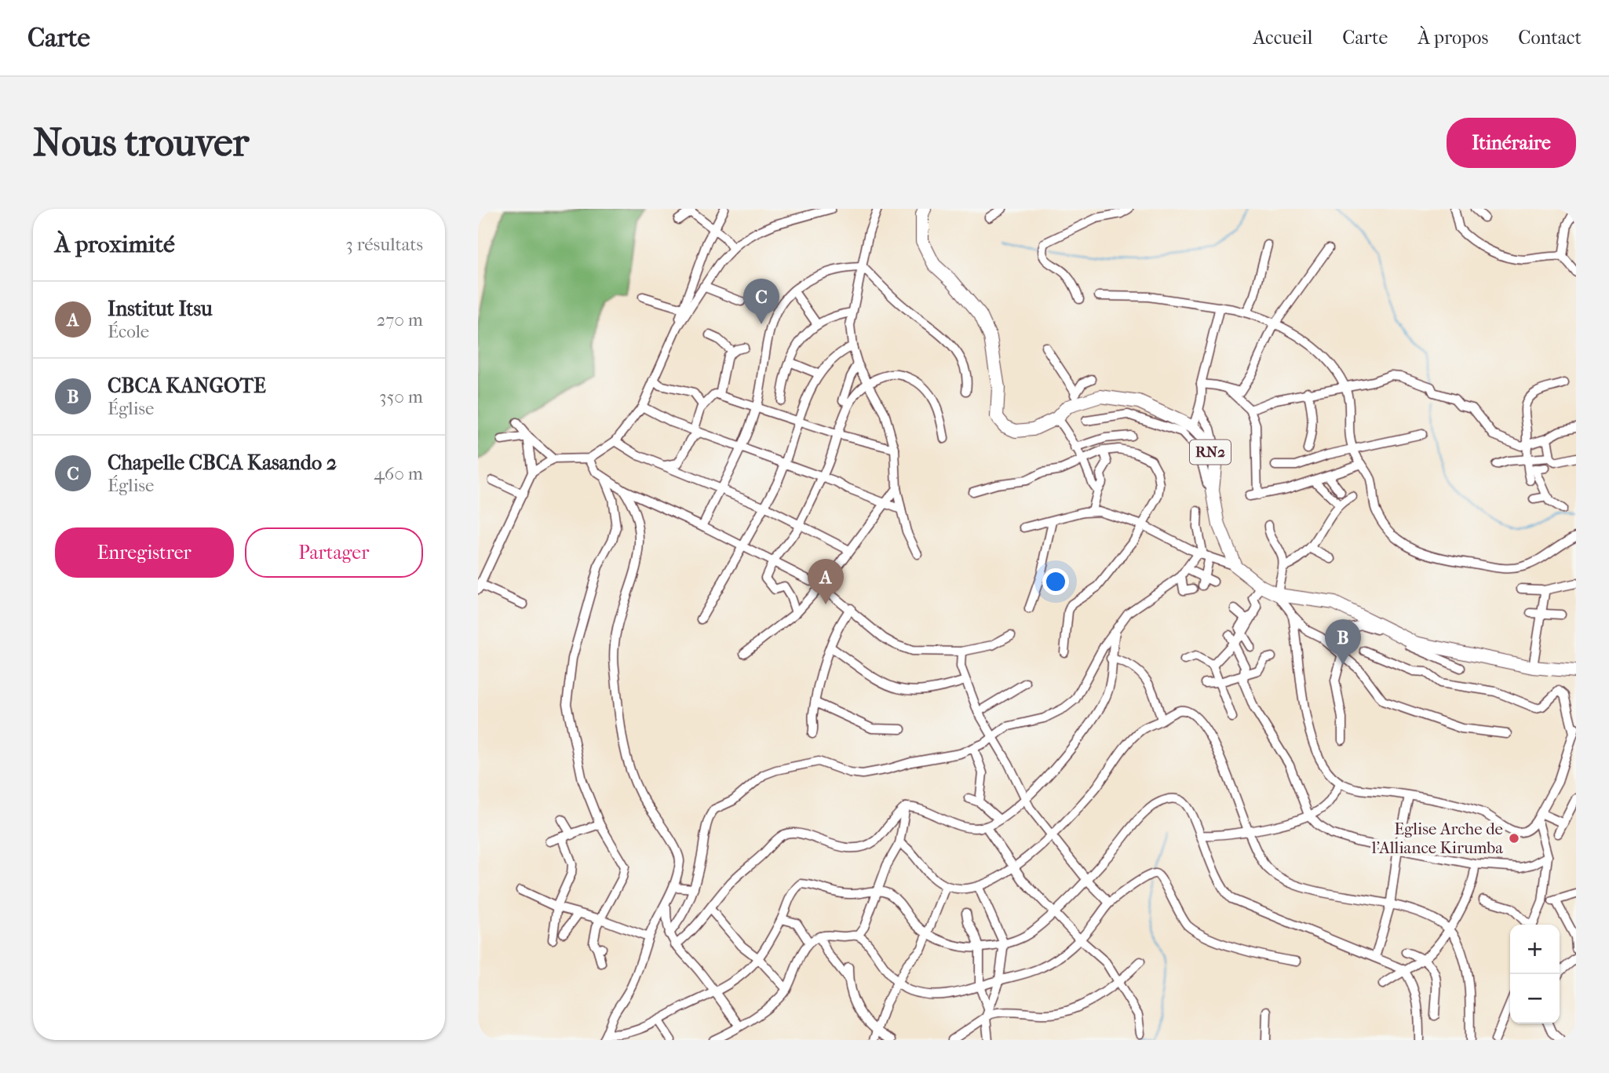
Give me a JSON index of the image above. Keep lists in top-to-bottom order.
{
  "streets": {
    "highway": ["RN2"]
  },
  "places": ["Eglise Arche de l'Alliance Kirumba"],
  "page": {
    "header": "Carte",
    "nav": [
      "Accueil",
      "Carte",
      "À propos",
      "Contact"
    ],
    "buttons": [
      "Itinéraire",
      ["Enregistrer", "Partager"]
    ],
    "title": "Nous trouver",
    "heading": ["À proximité", "3 résultats"],
    "pins": ["C", "A", "B"],
    "list": [
      {
        "mark": "A",
        "name": "Institut Itsu",
        "note": "École",
        "value": "270 m"
      },
      {
        "mark": "B",
        "name": "CBCA KANGOTE",
        "note": "Église",
        "value": "350 m"
      },
      {
        "mark": "C",
        "name": "Chapelle CBCA Kasando 2",
        "note": "Église",
        "value": "460 m"
      }
    ],
    "map_buttons": ["+", "−"]
  }
}
